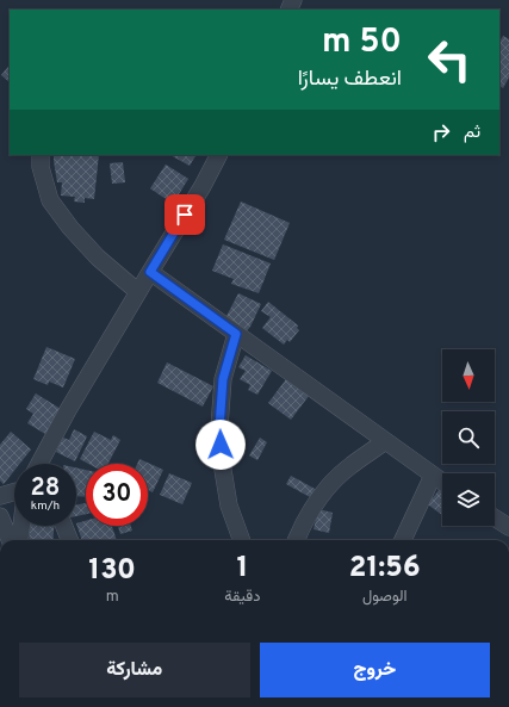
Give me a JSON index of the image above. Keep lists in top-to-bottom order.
{
  "north": "bottom",
  "page": {
    "turn": ["50 m", "انعطف يسارًا"],
    "then": "ثم",
    "speed": "28 km/h",
    "limit": "30",
    "eta": [
      "21:56",
      "الوصول",
      "1",
      "دقيقة",
      "130",
      "m"
    ],
    "buttons": ["خروج", "مشاركة"]
  }
}
